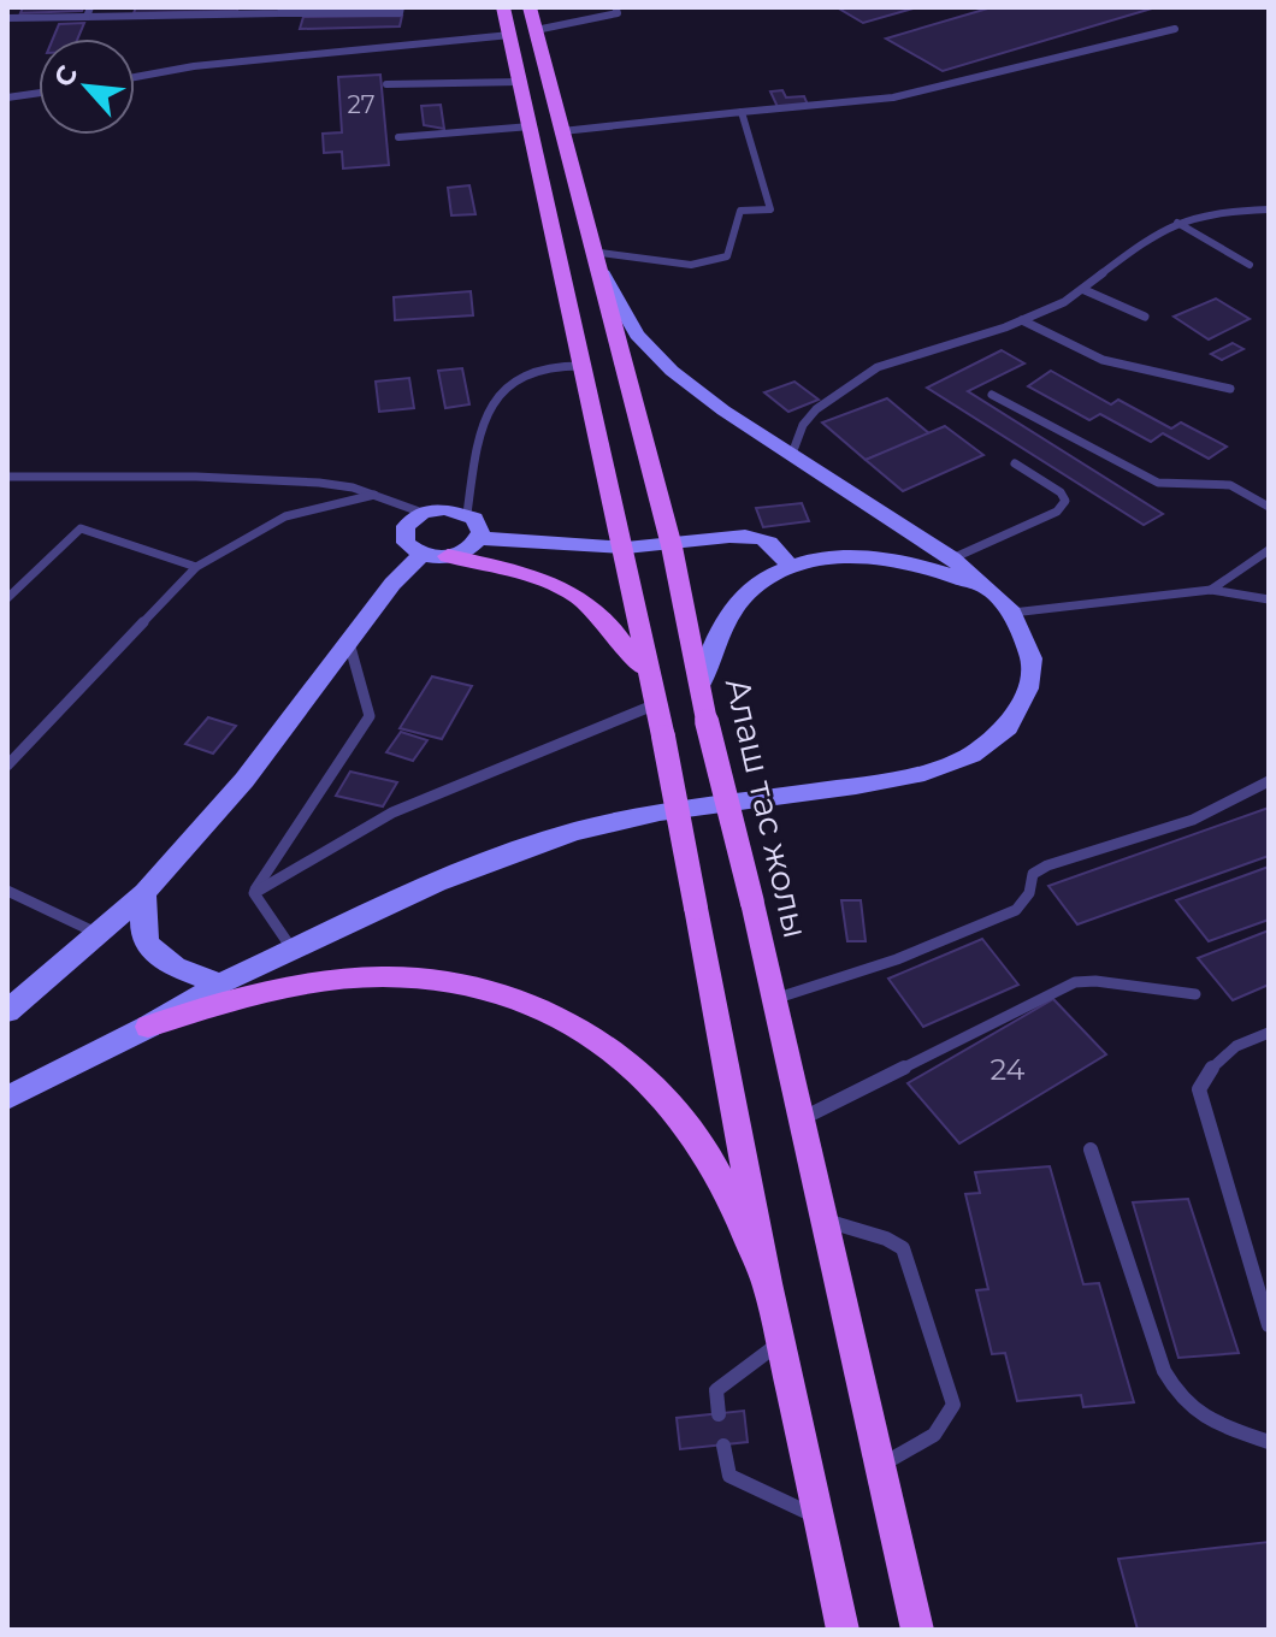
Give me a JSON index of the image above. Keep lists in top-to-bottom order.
{
  "streets": {
    "main road": ["Алаш тас жолы"]
  },
  "house_numbers": ["27", "24"],
  "north": "top left"
}
